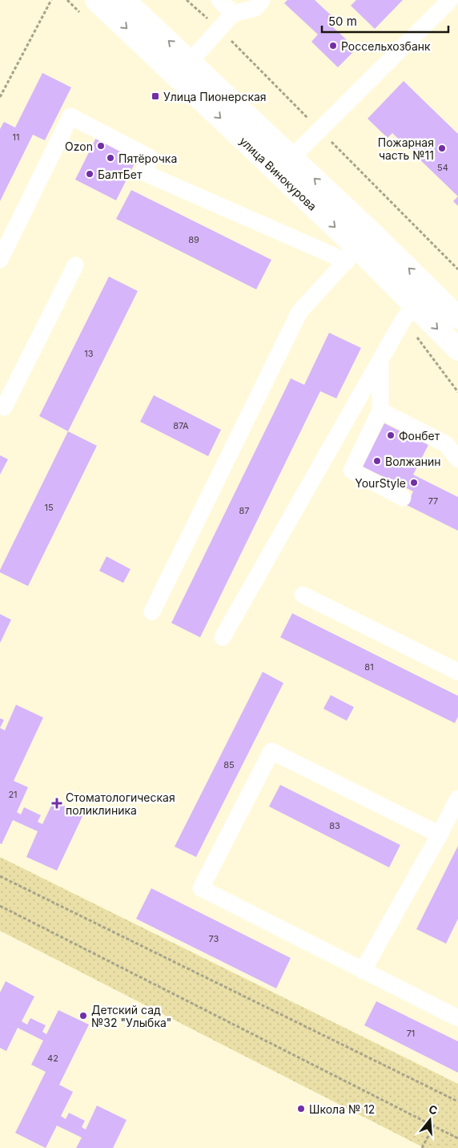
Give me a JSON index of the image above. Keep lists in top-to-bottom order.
{
  "streets": {
    "main road": ["улица Винокурова"]
  },
  "places": {
    "other": [
      "Россельхозбанк",
      "Ozon",
      "Пожарная часть №11",
      "Пятёрочка",
      "БалтБет",
      "Фонбет",
      "Волжанин",
      "YourStyle",
      "Детский сад №32 \"Улыбка\"",
      "Школа № 12"
    ],
    "transit": ["Улица Пионерская"],
    "health": ["Cтоматологическая поликлиника"]
  },
  "house_numbers": [
    "11",
    "54",
    "89",
    "13",
    "87А",
    "77",
    "15",
    "87",
    "81",
    "85",
    "21",
    "83",
    "73",
    "71",
    "42"
  ],
  "scale_bar": "50 m",
  "north": "top"
}
